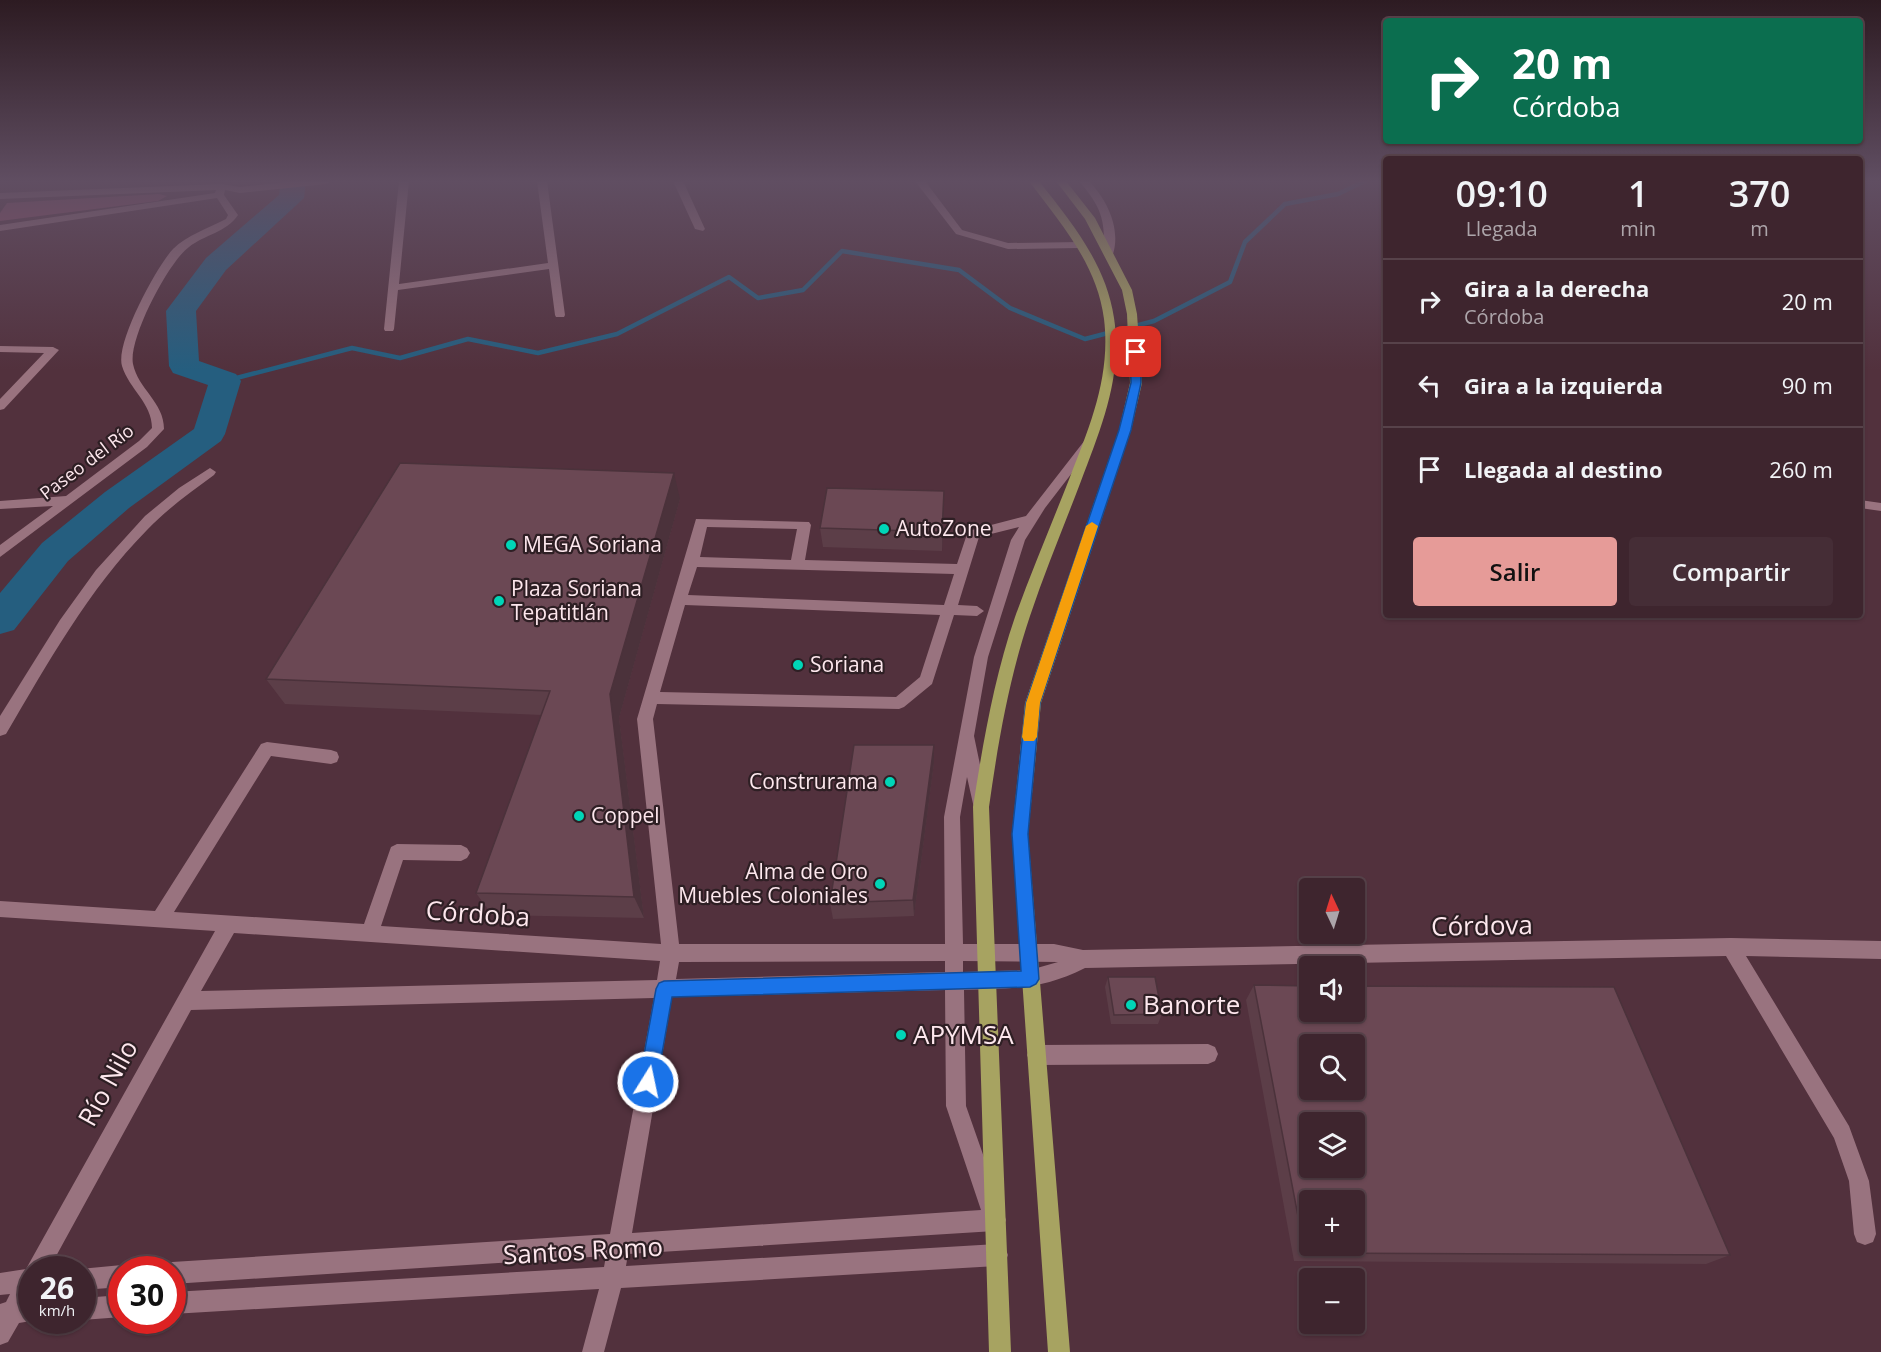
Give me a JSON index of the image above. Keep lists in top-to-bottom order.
{
  "streets": {
    "street": [
      "Paseo del Río",
      "Córdoba",
      "Córdova",
      "Río Nilo",
      "Santos Romo"
    ]
  },
  "crossings": [
    ["Córdoba", "Córdova"],
    ["Córdoba", "Río Nilo"]
  ],
  "places": [
    "AutoZone",
    "MEGA Soriana",
    "Plaza Soriana Tepatitlán",
    "Soriana",
    "Construrama",
    "Coppel",
    "Alma de Oro Muebles Coloniales",
    "Banorte",
    "APYMSA"
  ],
  "north": "top",
  "page": {
    "turn": ["20 m", "Córdoba"],
    "eta": [
      "09:10",
      "Llegada",
      "1",
      "min",
      "370",
      "m"
    ],
    "list": [
      {
        "name": "Gira a la derecha",
        "note": "Córdoba",
        "value": "20 m"
      },
      {
        "name": "Gira a la izquierda",
        "value": "90 m"
      },
      {
        "name": "Llegada al destino",
        "value": "260 m"
      }
    ],
    "buttons": ["Salir", "Compartir"],
    "map_buttons": ["+", "−"],
    "speed": "26 km/h",
    "limit": "30"
  }
}
